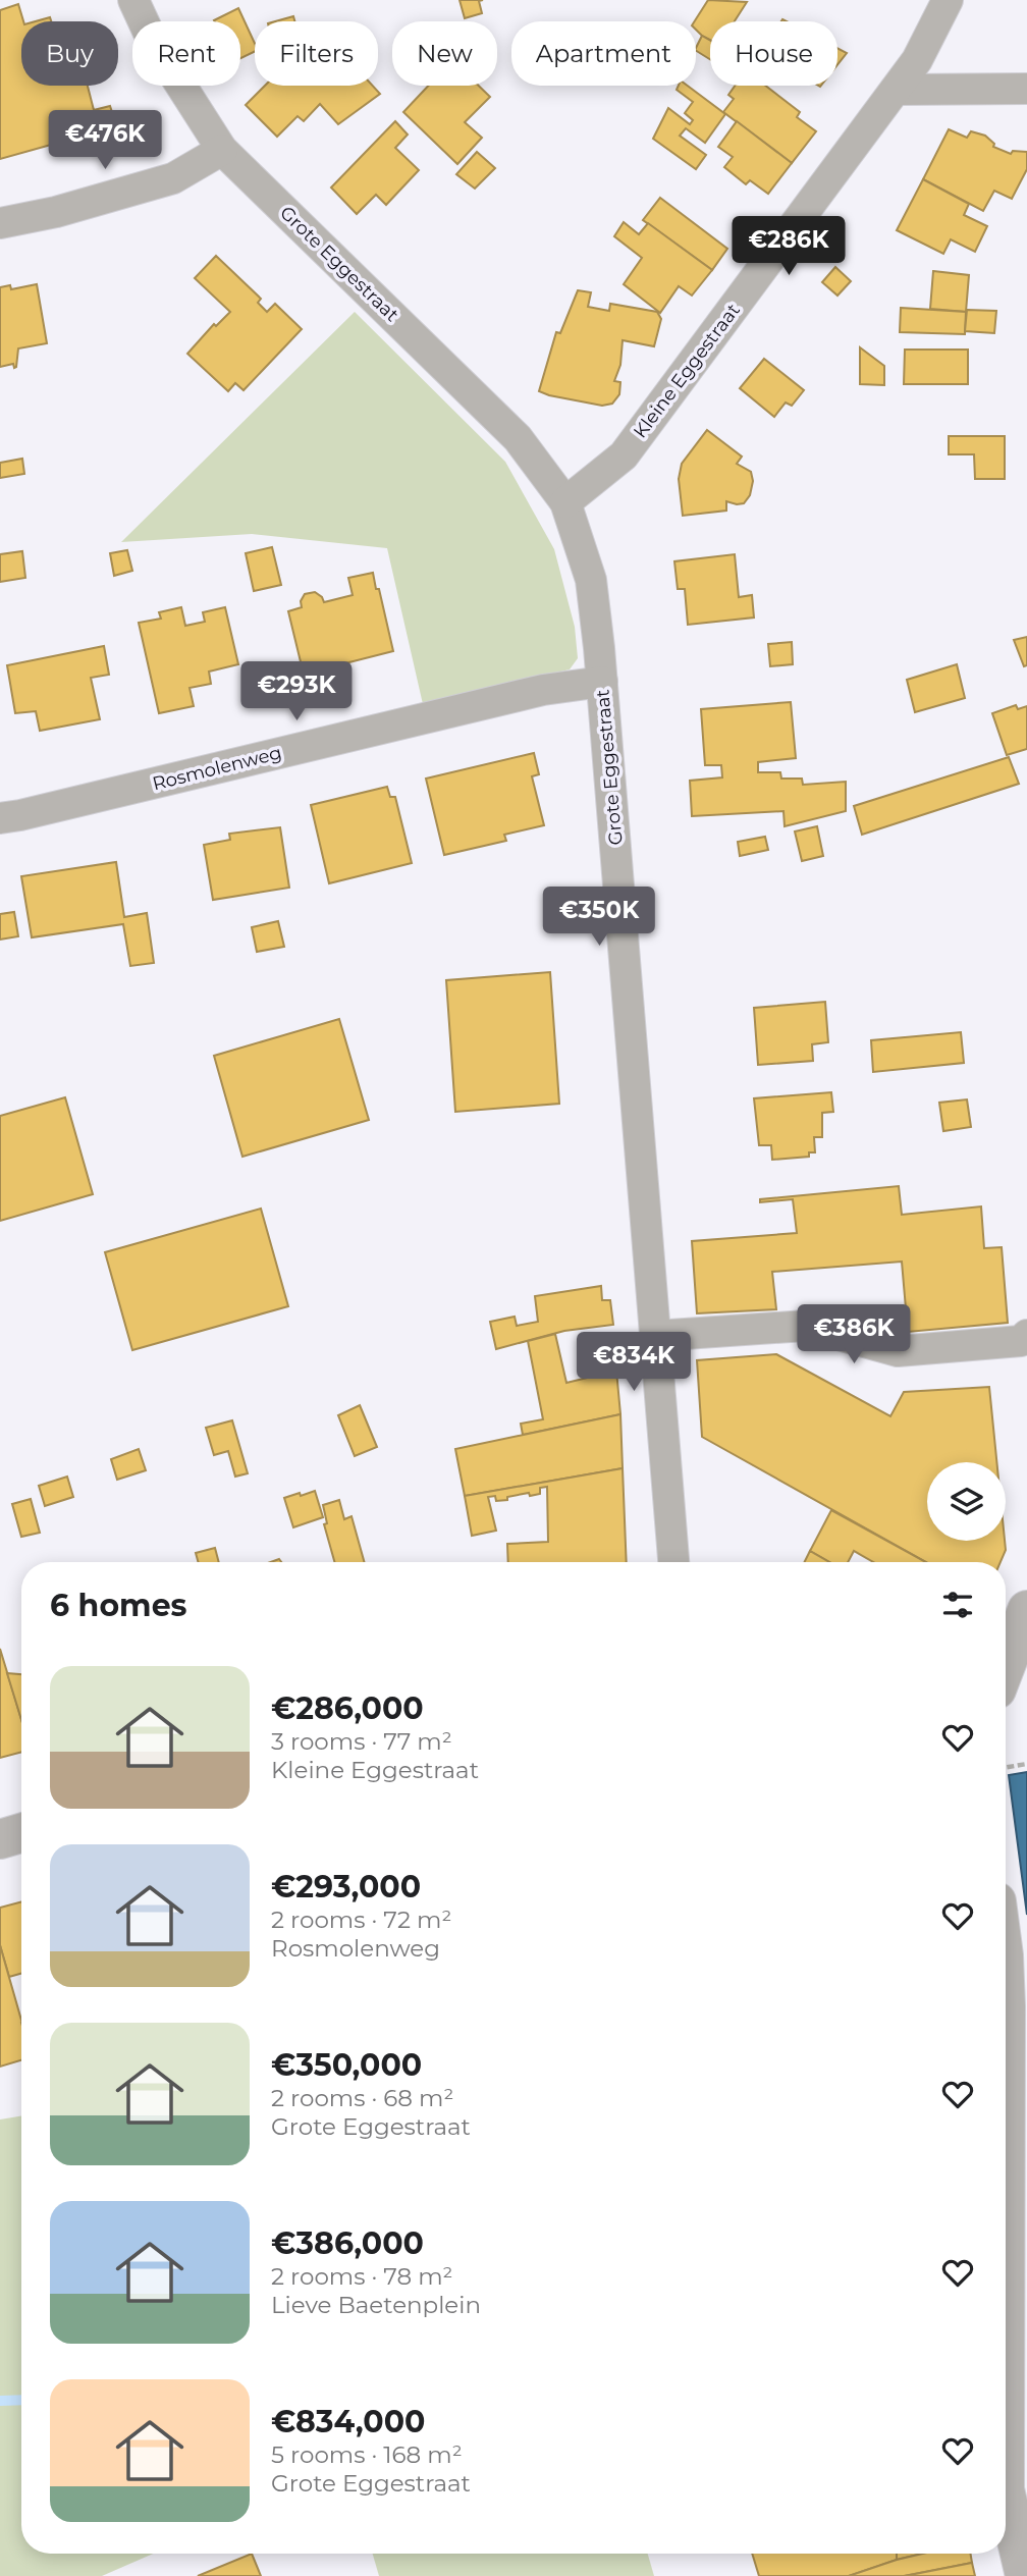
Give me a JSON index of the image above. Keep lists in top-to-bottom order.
{
  "streets": {
    "street": ["Grote Eggestraat", "Kleine Eggestraat", "Rosmolenweg"]
  },
  "crossings": [
    ["Grote Eggestraat", "Kleine Eggestraat"],
    ["Grote Eggestraat", "Rosmolenweg"]
  ],
  "page": {
    "chip": [
      "Buy",
      "Rent",
      "Filters",
      "New",
      "Apartment",
      "House"
    ],
    "price": [
      "€476K",
      "€286K",
      "€293K",
      "€350K",
      "€386K",
      "€834K"
    ],
    "heading": "6 homes",
    "list": [
      {
        "name": "€286,000",
        "note": "3 rooms · 77 m² · Kleine Eggestraat"
      },
      {
        "name": "€293,000",
        "note": "2 rooms · 72 m² · Rosmolenweg"
      },
      {
        "name": "€350,000",
        "note": "2 rooms · 68 m² · Grote Eggestraat"
      },
      {
        "name": "€386,000",
        "note": "2 rooms · 78 m² · Lieve Baetenplein"
      },
      {
        "name": "€834,000",
        "note": "5 rooms · 168 m² · Grote Eggestraat"
      }
    ]
  }
}
